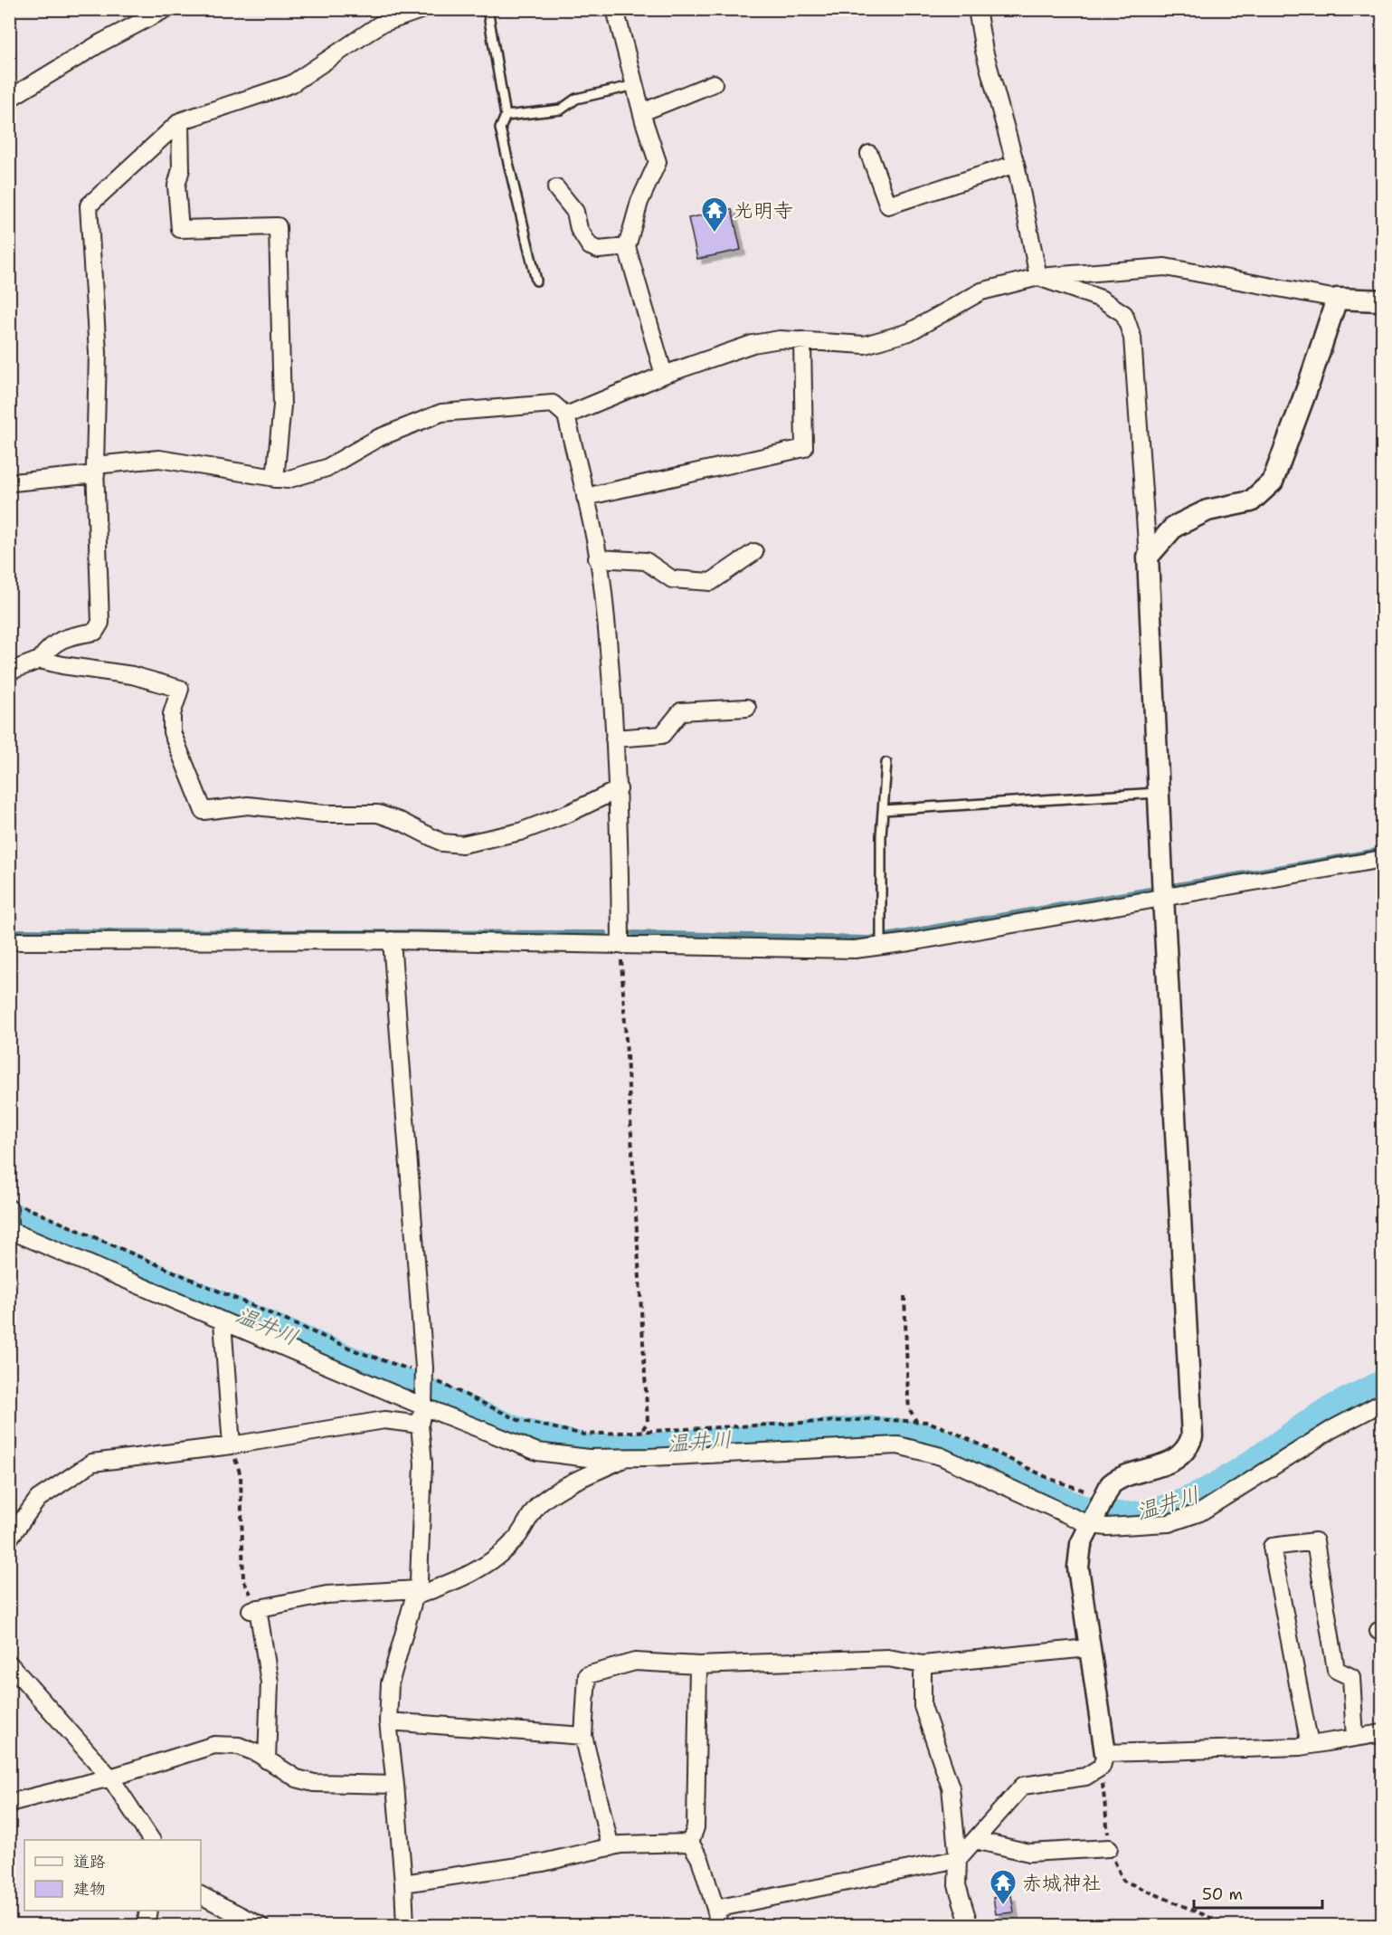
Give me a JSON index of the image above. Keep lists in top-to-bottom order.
{
  "water": ["温井川"],
  "places": {
    "temple": ["光明寺", "赤城神社"]
  },
  "legend": ["道路", "建物"],
  "scale_bar": "50 m"
}
